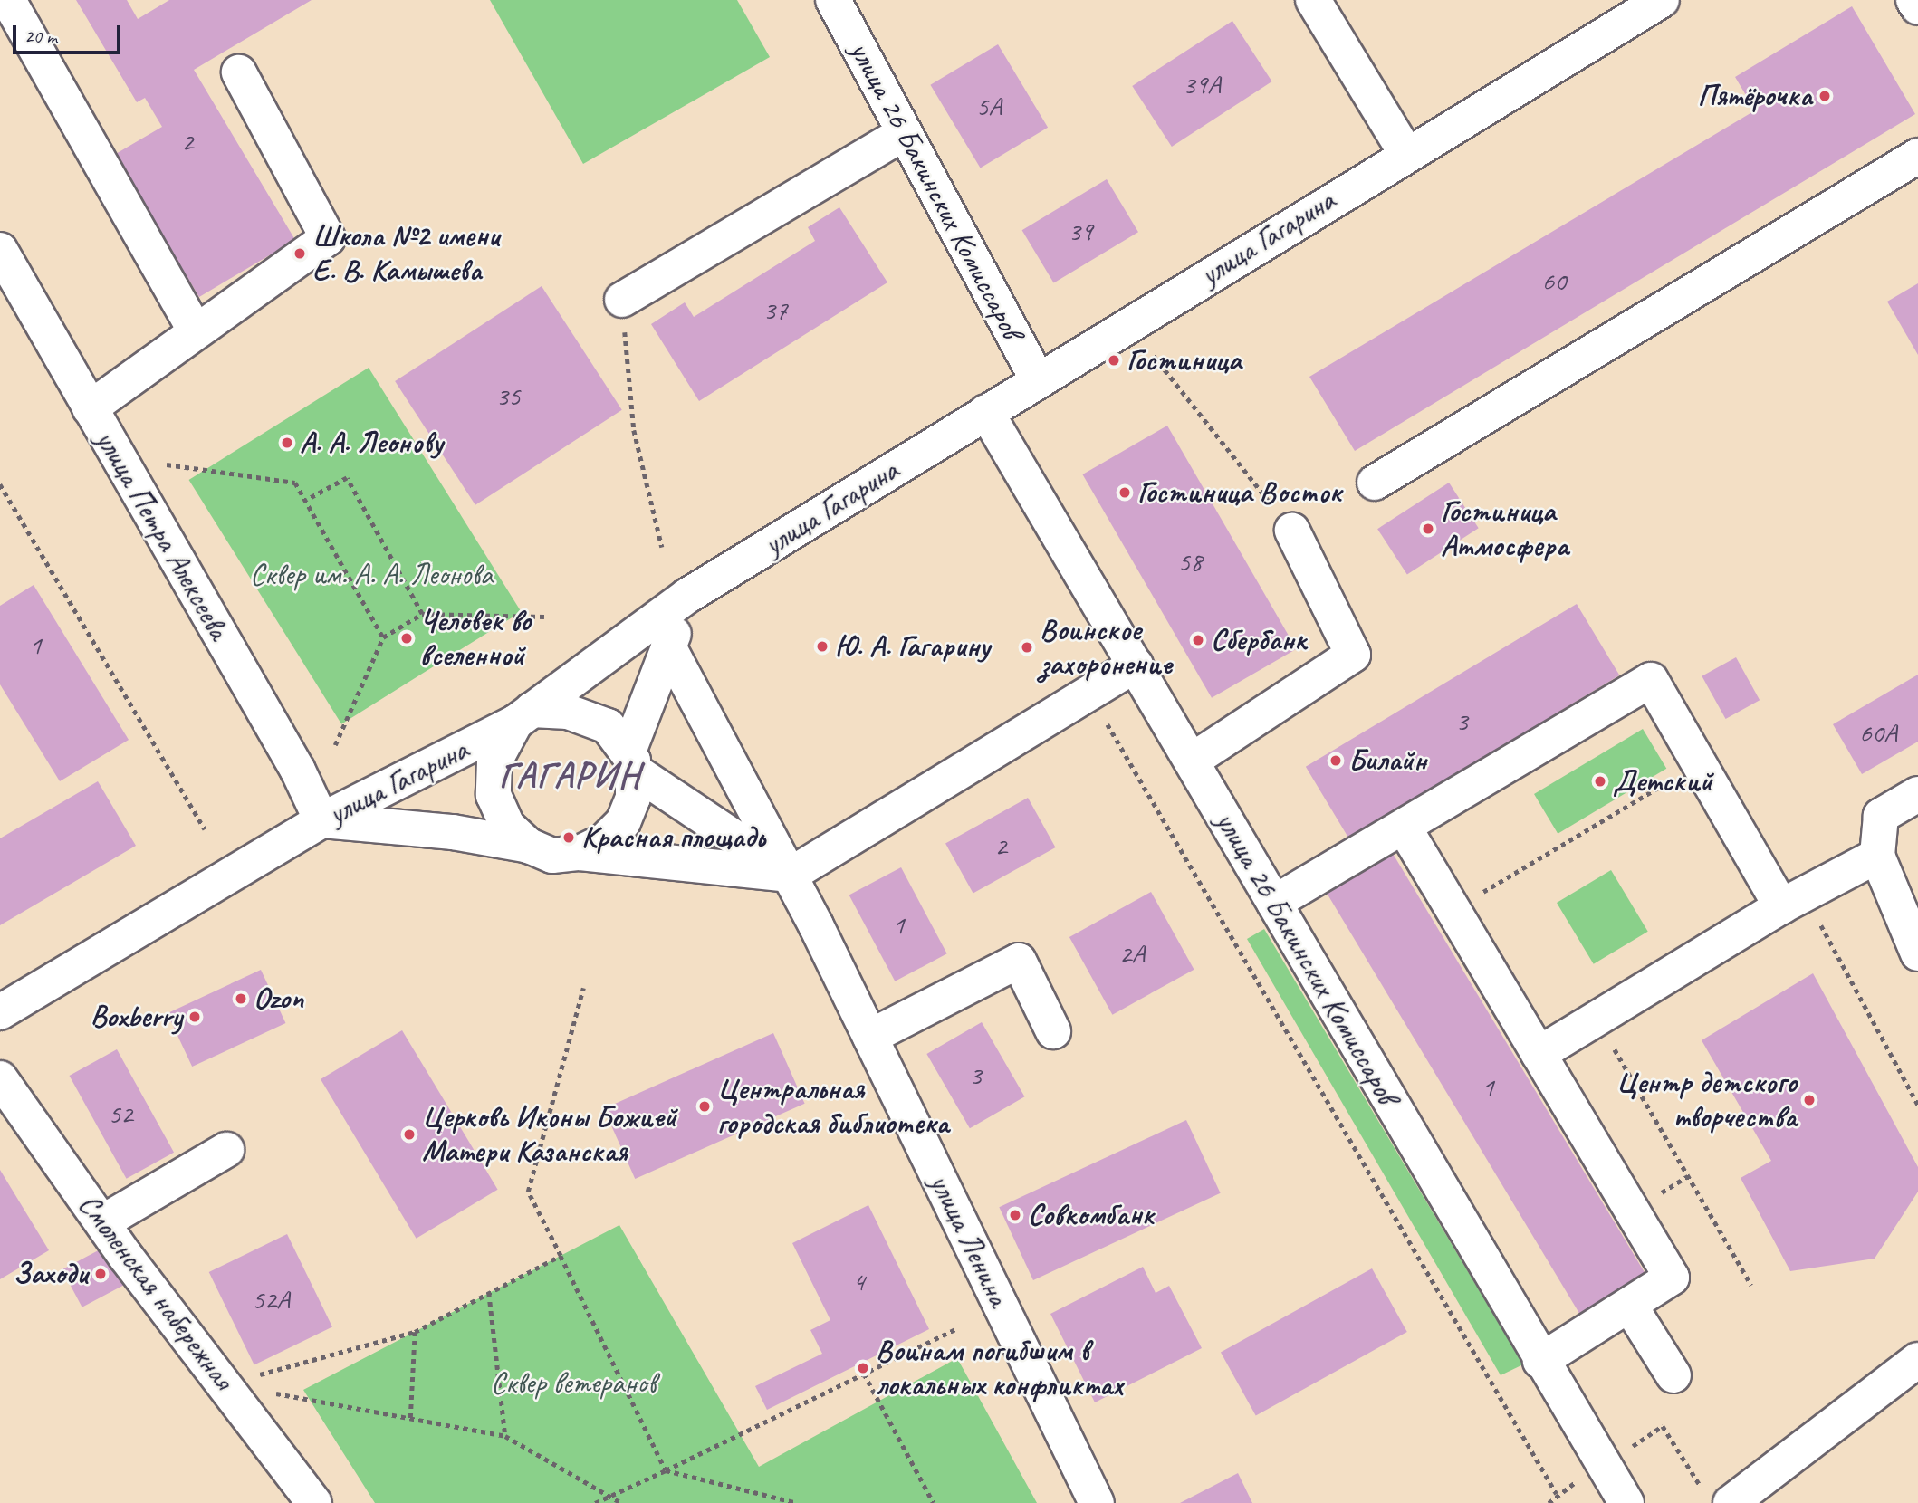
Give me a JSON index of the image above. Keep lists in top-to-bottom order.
{
  "streets": {
    "main road": [
      "улица 26 Бакинских Комиссаров",
      "улица Гагарина",
      "улица Петра Алексеева",
      "улица Ленина",
      "Смоленская набережная"
    ]
  },
  "crossings": [
    ["улица 26 Бакинских Комиссаров", "улица Гагарина"],
    ["улица Гагарина", "улица Петра Алексеева"]
  ],
  "districts": ["ГАГАРИН"],
  "parks": ["Сквер им. А. А. Леонова", "Сквер ветеранов"],
  "places": [
    "Пятёрочка",
    "Школа №2 имени Е. В. Камышева",
    "Гостиница",
    "А. А. Леонову",
    "Гостиница Восток",
    "Гостиница Атмосфера",
    "Человек во вселенной",
    "Сбербанк",
    "Ю. А. Гагарину",
    "Воинское захоронение",
    "Билайн",
    "Детский",
    "Красная площадь",
    "Ozon",
    "Boxberry",
    "Центр детского творчества",
    "Центральная городская библиотека",
    "Церковь Иконы Божией Матери Казанская",
    "Совкомбанк",
    "Заходи",
    "Воинам погибшим в локальных конфликтах"
  ],
  "house_numbers": [
    "39А",
    "5А",
    "2",
    "39",
    "60",
    "37",
    "35",
    "58",
    "1",
    "3",
    "60А",
    "2",
    "1",
    "2А",
    "3",
    "1",
    "52",
    "4",
    "52А"
  ],
  "scale_bar": "20 m"
}
